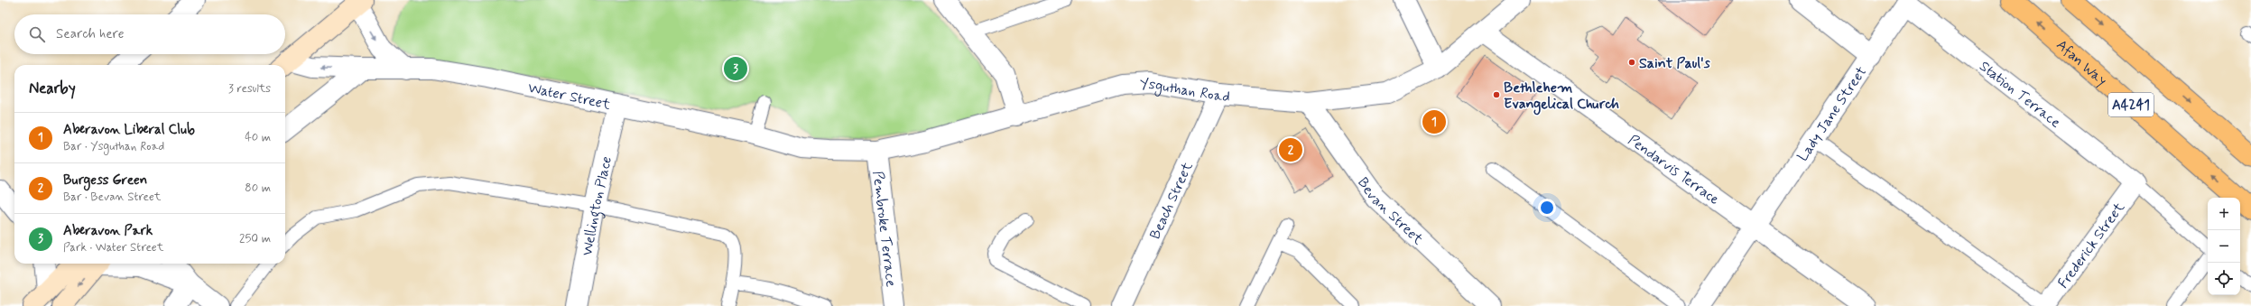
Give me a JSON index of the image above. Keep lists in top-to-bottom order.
{
  "streets": {
    "main road": ["Afan Way", "A4241"],
    "street": [
      "Ysguthan Road",
      "Station Terrace",
      "Water Street",
      "Lady Jane Street",
      "Pendarvis Terrace",
      "Beach Street",
      "Wellington Place",
      "Bevan Street",
      "Pembroke Terrace",
      "Frederick Street"
    ]
  },
  "crossings": [
    ["Ysguthan Road", "Water Street"],
    ["Ysguthan Road", "Pendarvis Terrace"],
    ["Ysguthan Road", "Beach Street"],
    ["Ysguthan Road", "Bevan Street"],
    ["Ysguthan Road", "Pembroke Terrace"],
    ["Station Terrace", "Lady Jane Street"],
    ["Station Terrace", "Frederick Street"],
    ["Water Street", "Wellington Place"],
    ["Water Street", "Pembroke Terrace"],
    ["Lady Jane Street", "Pendarvis Terrace"]
  ],
  "places": ["Saint Paul's", "Bethlehem Evangelical Church"],
  "page": {
    "search": "Search here",
    "pins": ["3", "1", "2"],
    "heading": ["Nearby", "3 results"],
    "list": [
      {
        "mark": "1",
        "name": "Aberavon Liberal Club",
        "note": "Bar · Ysguthan Road",
        "value": "40 m"
      },
      {
        "mark": "2",
        "name": "Burgess Green",
        "note": "Bar · Bevan Street",
        "value": "80 m"
      },
      {
        "mark": "3",
        "name": "Aberavon Park",
        "note": "Park · Water Street",
        "value": "250 m"
      }
    ],
    "map_buttons": ["+", "−"]
  }
}
